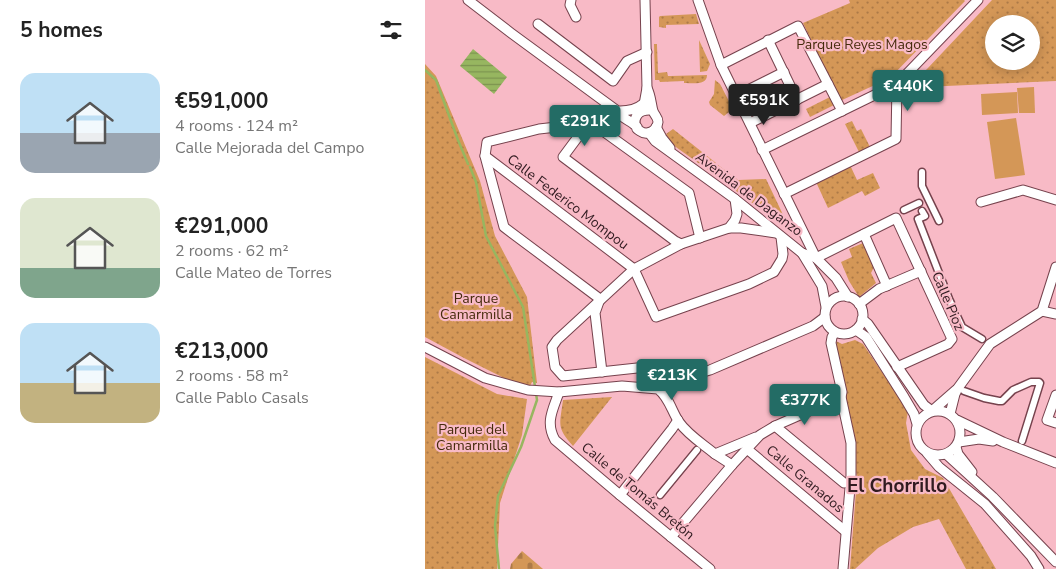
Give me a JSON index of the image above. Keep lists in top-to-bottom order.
{
  "streets": {
    "street": [
      "Avenida de Daganzo",
      "Calle Federico Mompou",
      "Calle Pioz",
      "Calle Granados",
      "Calle de Tomás Bretón"
    ]
  },
  "districts": ["El Chorrillo"],
  "parks": ["Parque Reyes Magos", "Parque Camarmilla", "Parque del Camarmilla"],
  "page": {
    "heading": "5 homes",
    "list": [
      {
        "name": "€591,000",
        "note": "4 rooms · 124 m² · Calle Mejorada del Campo"
      },
      {
        "name": "€291,000",
        "note": "2 rooms · 62 m² · Calle Mateo de Torres"
      },
      {
        "name": "€213,000",
        "note": "2 rooms · 58 m² · Calle Pablo Casals"
      }
    ],
    "price": [
      "€440K",
      "€591K",
      "€291K",
      "€213K",
      "€377K"
    ]
  }
}
